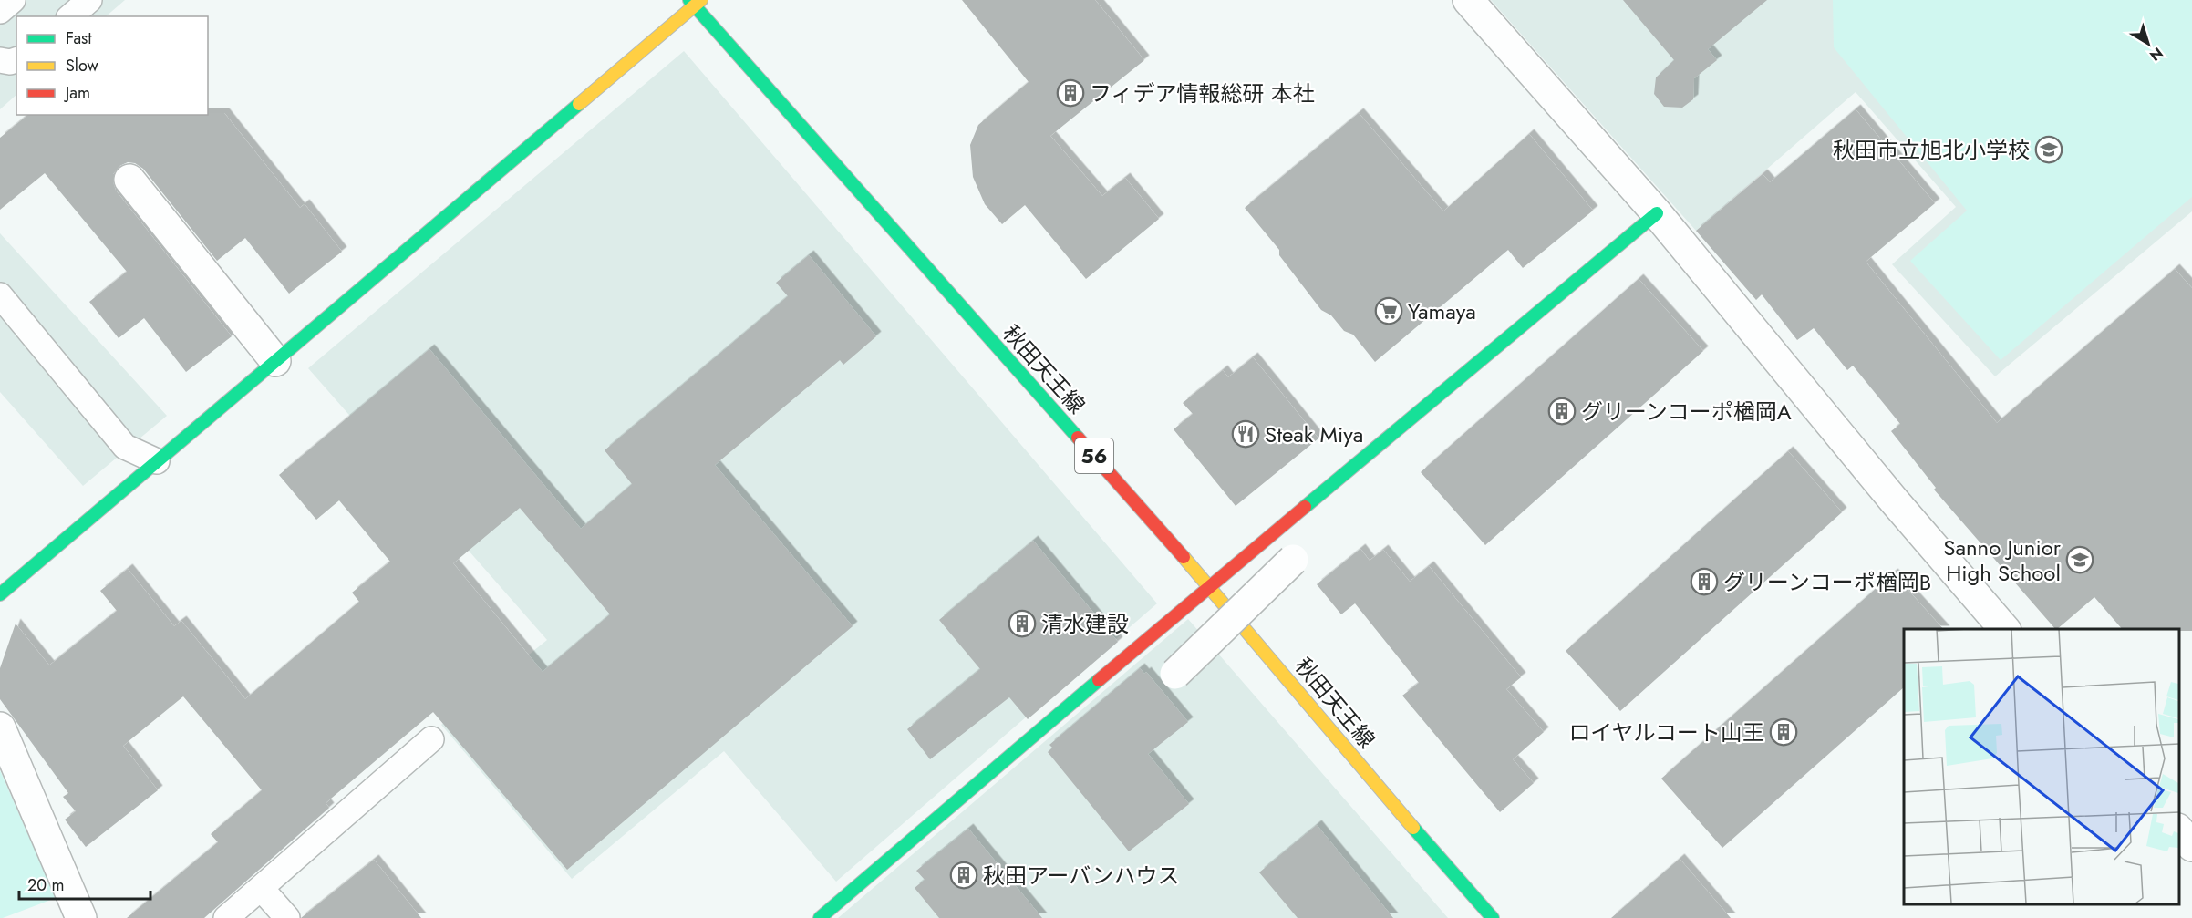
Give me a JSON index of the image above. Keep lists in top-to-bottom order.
{
  "streets": {
    "street": ["秋田天王線", "56"]
  },
  "places": {
    "building": [
      "フィデア情報総研 本社",
      "グリーンコーポ楢岡A",
      "グリーンコーポ楢岡B",
      "清水建設",
      "ロイヤルコート山王",
      "秋田アーバンハウス"
    ],
    "school or university": ["秋田市立旭北小学校", "Sanno Junior High School"],
    "supermarket": ["Yamaya"],
    "restaurant": ["Steak Miya"]
  },
  "legend": ["Fast", "Slow", "Jam"],
  "scale_bar": "20 m",
  "north": "bottom right"
}
